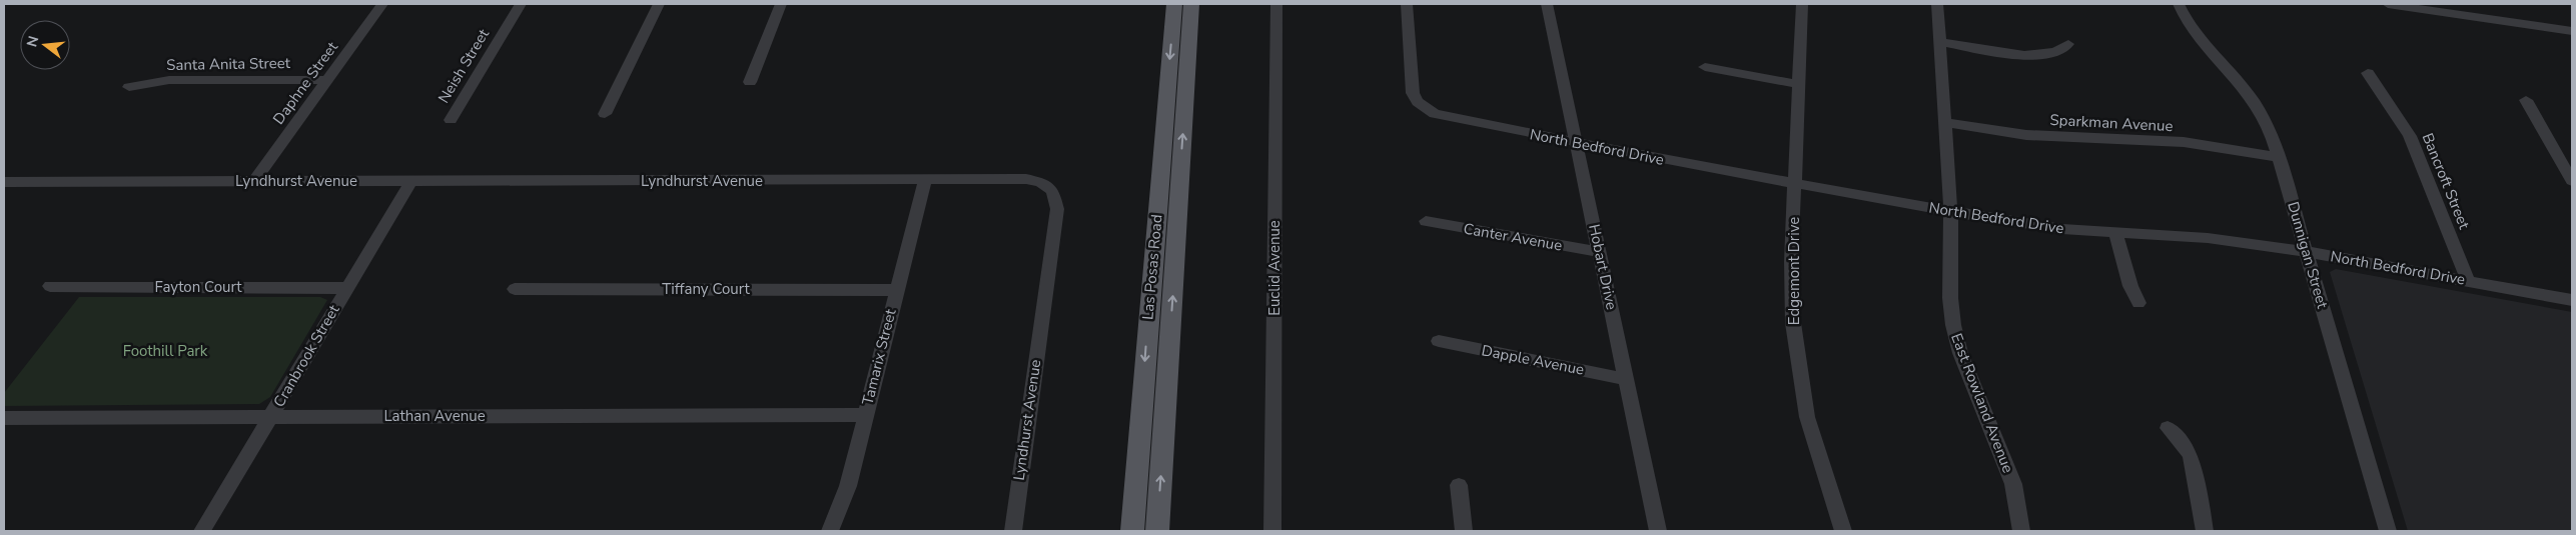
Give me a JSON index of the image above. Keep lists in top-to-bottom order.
{
  "streets": {
    "main road": ["Las Posas Road"],
    "street": [
      "Santa Anita Street",
      "Neish Street",
      "Daphne Street",
      "Sparkman Avenue",
      "North Bedford Drive",
      "Lyndhurst Avenue",
      "Bancroft Street",
      "Canter Avenue",
      "Dunnigan Street",
      "Hobart Drive",
      "Euclid Avenue",
      "Edgemont Drive",
      "Fayton Court",
      "Tiffany Court",
      "Cranbrook Street",
      "Tamarix Street",
      "Dapple Avenue",
      "East Rowland Avenue",
      "Lathan Avenue"
    ]
  },
  "crossings": [
    ["Santa Anita Street", "Daphne Street"],
    ["Daphne Street", "Lyndhurst Avenue"],
    ["Sparkman Avenue", "Dunnigan Street"],
    ["Sparkman Avenue", "East Rowland Avenue"],
    ["North Bedford Drive", "Bancroft Street"],
    ["North Bedford Drive", "Dunnigan Street"],
    ["North Bedford Drive", "Hobart Drive"],
    ["North Bedford Drive", "Edgemont Drive"],
    ["North Bedford Drive", "East Rowland Avenue"],
    ["Lyndhurst Avenue", "Cranbrook Street"],
    ["Lyndhurst Avenue", "Tamarix Street"],
    ["Canter Avenue", "Hobart Drive"],
    ["Hobart Drive", "Dapple Avenue"],
    ["Fayton Court", "Cranbrook Street"],
    ["Tiffany Court", "Tamarix Street"],
    ["Cranbrook Street", "Lathan Avenue"],
    ["Tamarix Street", "Lathan Avenue"]
  ],
  "parks": ["Foothill Park"],
  "north": "left"
}
